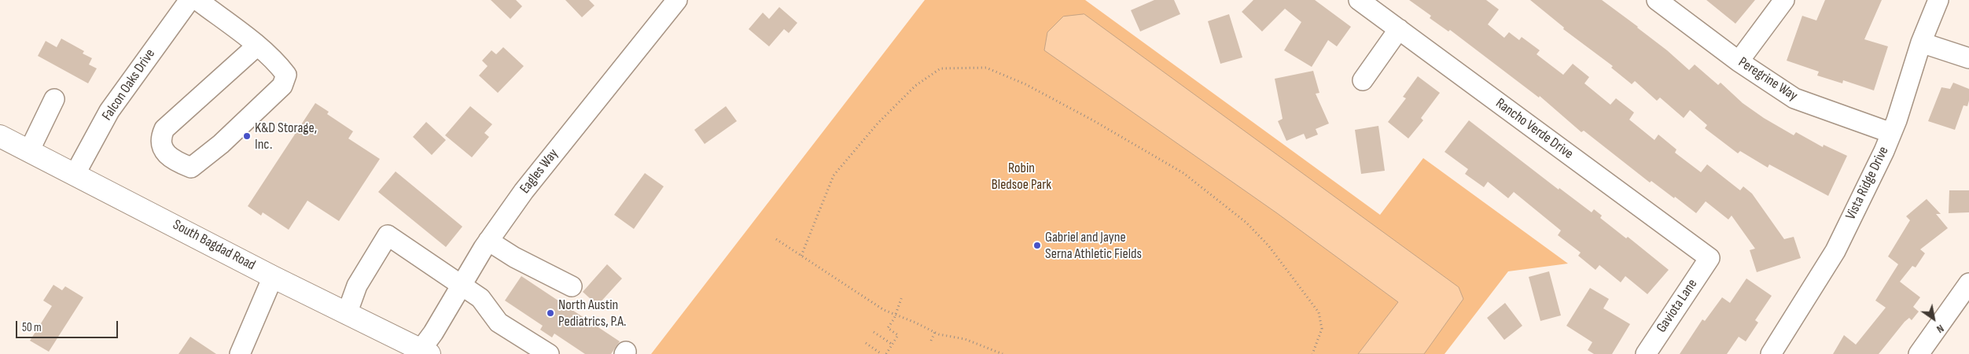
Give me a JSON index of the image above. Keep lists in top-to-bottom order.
{
  "streets": {
    "main road": ["South Bagdad Road"],
    "street": [
      "Peregrine Way",
      "Falcon Oaks Drive",
      "Rancho Verde Drive",
      "Eagles Way",
      "Vista Ridge Drive",
      "Gaviota Lane"
    ]
  },
  "crossings": [
    ["Peregrine Way", "Vista Ridge Drive"],
    ["Falcon Oaks Drive", "South Bagdad Road"],
    ["Rancho Verde Drive", "Gaviota Lane"],
    ["Eagles Way", "South Bagdad Road"]
  ],
  "parks": ["Robin Bledsoe Park"],
  "places": ["K&D Storage, Inc.", "Gabriel and Jayne Serna Athletic Fields", "North Austin Pediatrics, P.A."],
  "scale_bar": "50 m",
  "north": "bottom right"
}
